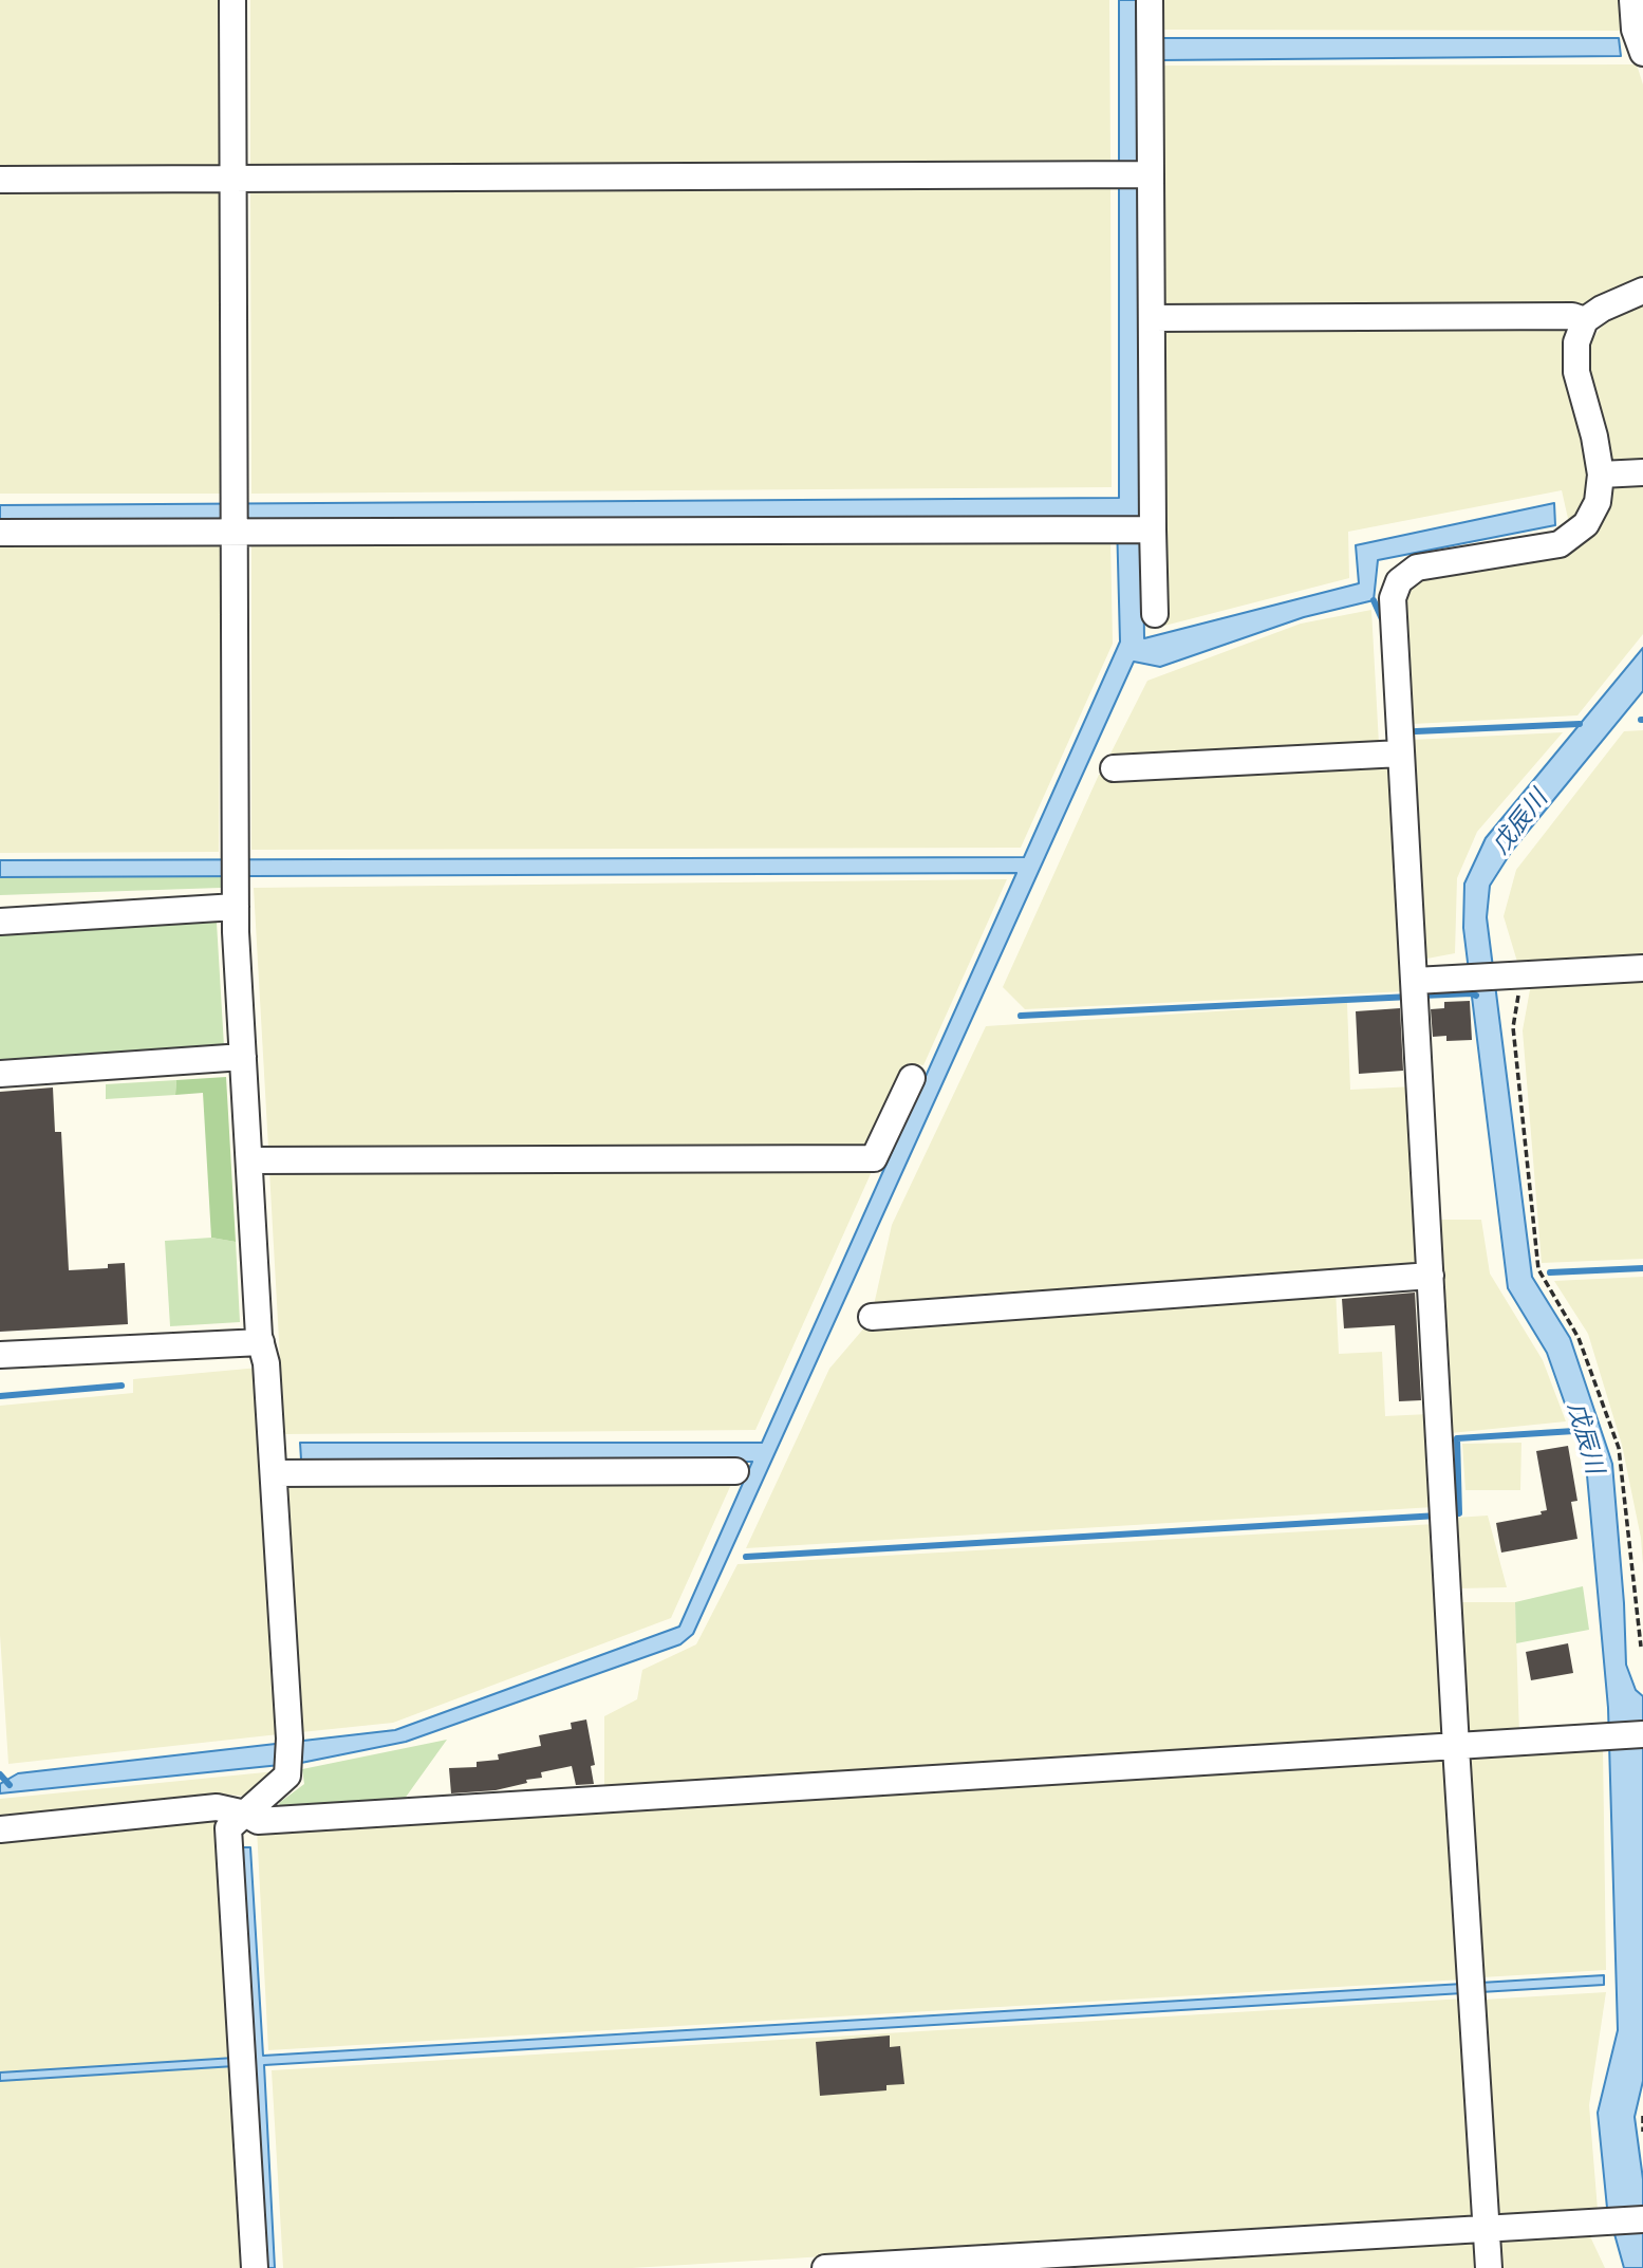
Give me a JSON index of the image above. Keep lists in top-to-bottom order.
{
  "water": ["戊辰川"]
}
